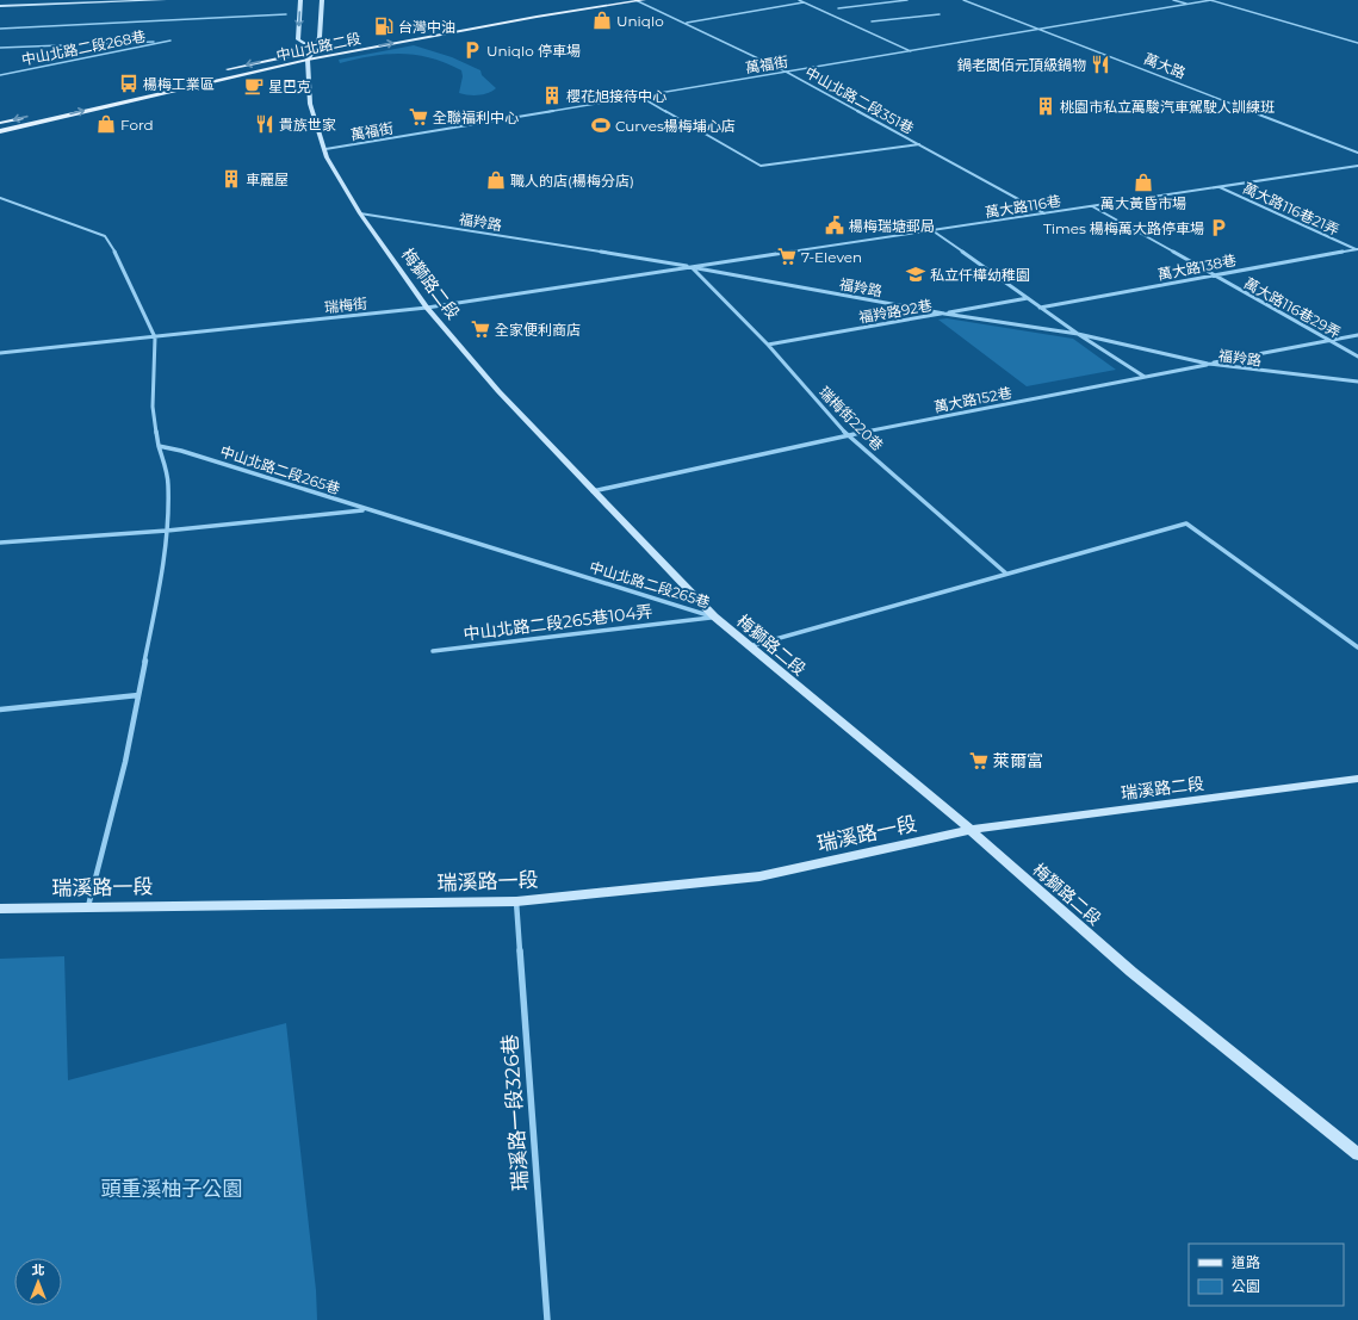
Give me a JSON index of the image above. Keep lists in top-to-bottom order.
{
  "streets": {
    "main road": ["中山北路二段"],
    "street": [
      "中山北路二段268巷",
      "萬福街",
      "萬大路",
      "中山北路二段351巷",
      "萬大路116巷",
      "萬大路116巷21弄",
      "福羚路",
      "萬大路138巷",
      "梅獅路二段",
      "瑞梅街",
      "萬大路116巷29弄",
      "福羚路92巷",
      "萬大路152巷",
      "瑞梅街220巷",
      "中山北路二段265巷",
      "中山北路二段265巷104弄",
      "瑞溪路二段",
      "瑞溪路一段",
      "瑞溪路一段326巷"
    ]
  },
  "crossings": [
    ["中山北路二段", "中山北路二段351巷"],
    ["中山北路二段", "梅獅路二段"],
    ["萬福街", "萬大路"],
    ["萬福街", "中山北路二段351巷"],
    ["萬福街", "梅獅路二段"],
    ["中山北路二段351巷", "萬大路116巷"],
    ["萬大路116巷", "萬大路116巷21弄"],
    ["萬大路116巷", "福羚路"],
    ["萬大路116巷", "瑞梅街"],
    ["萬大路116巷", "萬大路116巷29弄"],
    ["萬大路116巷", "瑞梅街220巷"],
    ["萬大路116巷21弄", "萬大路138巷"],
    ["福羚路", "梅獅路二段"],
    ["福羚路", "瑞梅街"],
    ["福羚路", "福羚路92巷"],
    ["福羚路", "萬大路152巷"],
    ["福羚路", "瑞梅街220巷"],
    ["萬大路138巷", "萬大路116巷29弄"],
    ["梅獅路二段", "瑞梅街"],
    ["梅獅路二段", "萬大路152巷"],
    ["梅獅路二段", "中山北路二段265巷"],
    ["梅獅路二段", "中山北路二段265巷104弄"],
    ["梅獅路二段", "瑞溪路二段"],
    ["梅獅路二段", "瑞溪路一段"],
    ["瑞梅街", "瑞梅街220巷"],
    ["萬大路116巷29弄", "萬大路152巷"],
    ["福羚路92巷", "瑞梅街220巷"],
    ["萬大路152巷", "瑞梅街220巷"],
    ["中山北路二段265巷", "中山北路二段265巷104弄"],
    ["瑞溪路二段", "瑞溪路一段"],
    ["瑞溪路一段", "瑞溪路一段326巷"]
  ],
  "parks": ["頭重溪柚子公園"],
  "places": {
    "shop": [
      "Uniqlo",
      "Ford",
      "職人的店(楊梅分店)",
      "萬大黃昏市場"
    ],
    "fuel station": ["台灣中油"],
    "parking": ["Uniqlo 停車場", "Times 楊梅萬大路停車場"],
    "restaurant": ["鍋老闆佰元頂級鍋物", "貴族世家"],
    "bus stop": ["楊梅工業區"],
    "cafe": ["星巴克"],
    "building": ["櫻花旭接待中心", "桃園市私立萬駿汽車駕駛人訓練班", "車麗屋"],
    "supermarket": [
      "全聯福利中心",
      "7-Eleven",
      "全家便利商店",
      "萊爾富"
    ],
    "sports": ["Curves楊梅埔心店"],
    "public building": ["楊梅瑞塘郵局"],
    "school or university": ["私立仟樺幼稚園"]
  },
  "legend": ["道路", "公園"],
  "north": "top"
}
